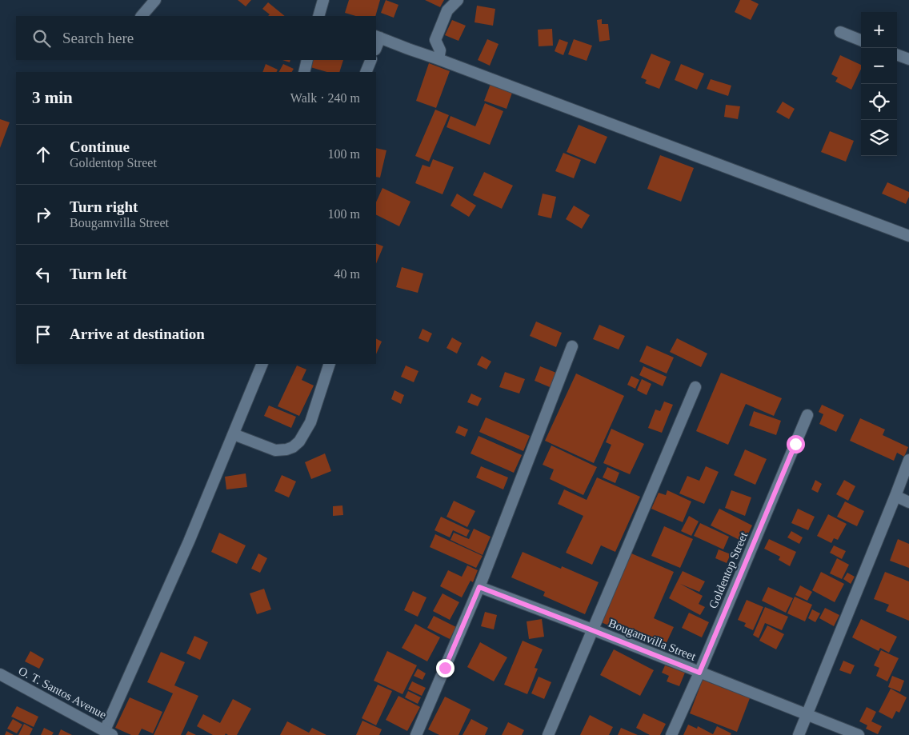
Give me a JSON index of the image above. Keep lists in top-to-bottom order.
{
  "streets": {
    "street": ["Goldentop Street", "Bougamvilla Street", "O. T. Santos Avenue"]
  },
  "crossings": [
    ["Goldentop Street", "Bougamvilla Street"]
  ],
  "page": {
    "map_buttons": ["+", "−"],
    "search": "Search here",
    "heading": ["3 min", "Walk · 240 m"],
    "list": [
      ["Continue", "Goldentop Street", "100 m"],
      ["Turn right", "Bougamvilla Street", "100 m"],
      ["Turn left", "40 m"],
      "Arrive at destination"
    ]
  }
}
